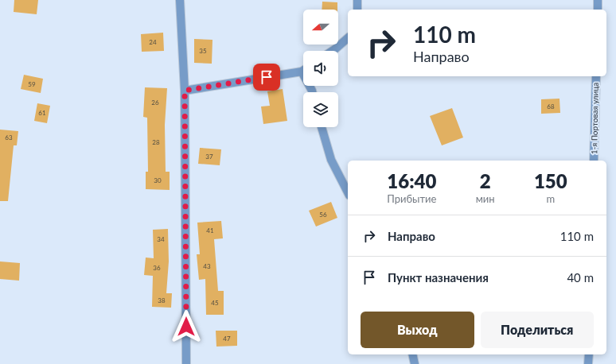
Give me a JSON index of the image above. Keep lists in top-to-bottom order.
{
  "streets": {
    "street": ["1-я Портовая улица"]
  },
  "house_numbers": [
    "24",
    "35",
    "59",
    "26",
    "68",
    "61",
    "63",
    "28",
    "37",
    "30",
    "56",
    "41",
    "34",
    "43",
    "36",
    "38",
    "45",
    "47"
  ],
  "north": "left",
  "page": {
    "turn": ["110 m", "Направо"],
    "eta": [
      "16:40",
      "Прибытие",
      "2",
      "мин",
      "150",
      "m"
    ],
    "list": [
      {
        "name": "Направо",
        "value": "110 m"
      },
      {
        "name": "Пункт назначения",
        "value": "40 m"
      }
    ],
    "buttons": ["Выход", "Поделиться"]
  }
}
